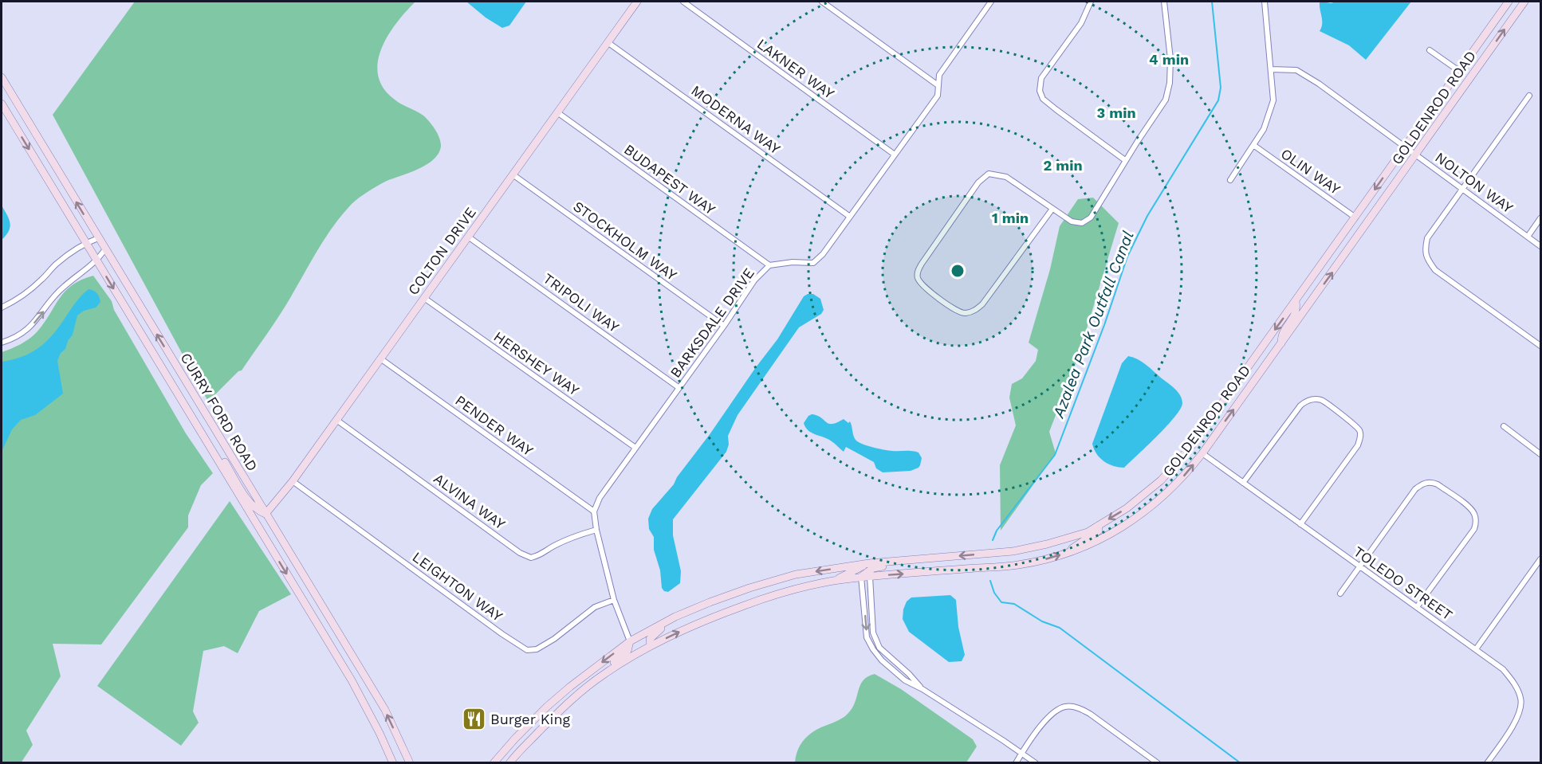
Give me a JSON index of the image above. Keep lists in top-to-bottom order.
{
  "streets": {
    "main road": ["GOLDENROD ROAD", "COLTON DRIVE", "CURRY FORD ROAD"],
    "street": [
      "LAKNER WAY",
      "MODERNA WAY",
      "OLIN WAY",
      "BUDAPEST WAY",
      "NOLTON WAY",
      "STOCKHOLM WAY",
      "TRIPOLI WAY",
      "BARKSDALE DRIVE",
      "HERSHEY WAY",
      "PENDER WAY",
      "ALVINA WAY",
      "TOLEDO STREET",
      "LEIGHTON WAY"
    ]
  },
  "crossings": [
    ["LAKNER WAY", "BARKSDALE DRIVE"],
    ["GOLDENROD ROAD", "OLIN WAY"],
    ["GOLDENROD ROAD", "NOLTON WAY"],
    ["GOLDENROD ROAD", "TOLEDO STREET"],
    ["MODERNA WAY", "COLTON DRIVE"],
    ["MODERNA WAY", "BARKSDALE DRIVE"],
    ["BUDAPEST WAY", "COLTON DRIVE"],
    ["BUDAPEST WAY", "BARKSDALE DRIVE"],
    ["STOCKHOLM WAY", "COLTON DRIVE"],
    ["STOCKHOLM WAY", "BARKSDALE DRIVE"],
    ["COLTON DRIVE", "TRIPOLI WAY"],
    ["COLTON DRIVE", "HERSHEY WAY"],
    ["COLTON DRIVE", "CURRY FORD ROAD"],
    ["COLTON DRIVE", "PENDER WAY"],
    ["COLTON DRIVE", "ALVINA WAY"],
    ["COLTON DRIVE", "LEIGHTON WAY"],
    ["TRIPOLI WAY", "BARKSDALE DRIVE"],
    ["BARKSDALE DRIVE", "HERSHEY WAY"],
    ["BARKSDALE DRIVE", "PENDER WAY"]
  ],
  "water": ["Azalea Park Outfall Canal"],
  "places": {
    "restaurant": ["Burger King"]
  },
  "rings": [
    "4 min",
    "3 min",
    "2 min",
    "1 min"
  ]
}
